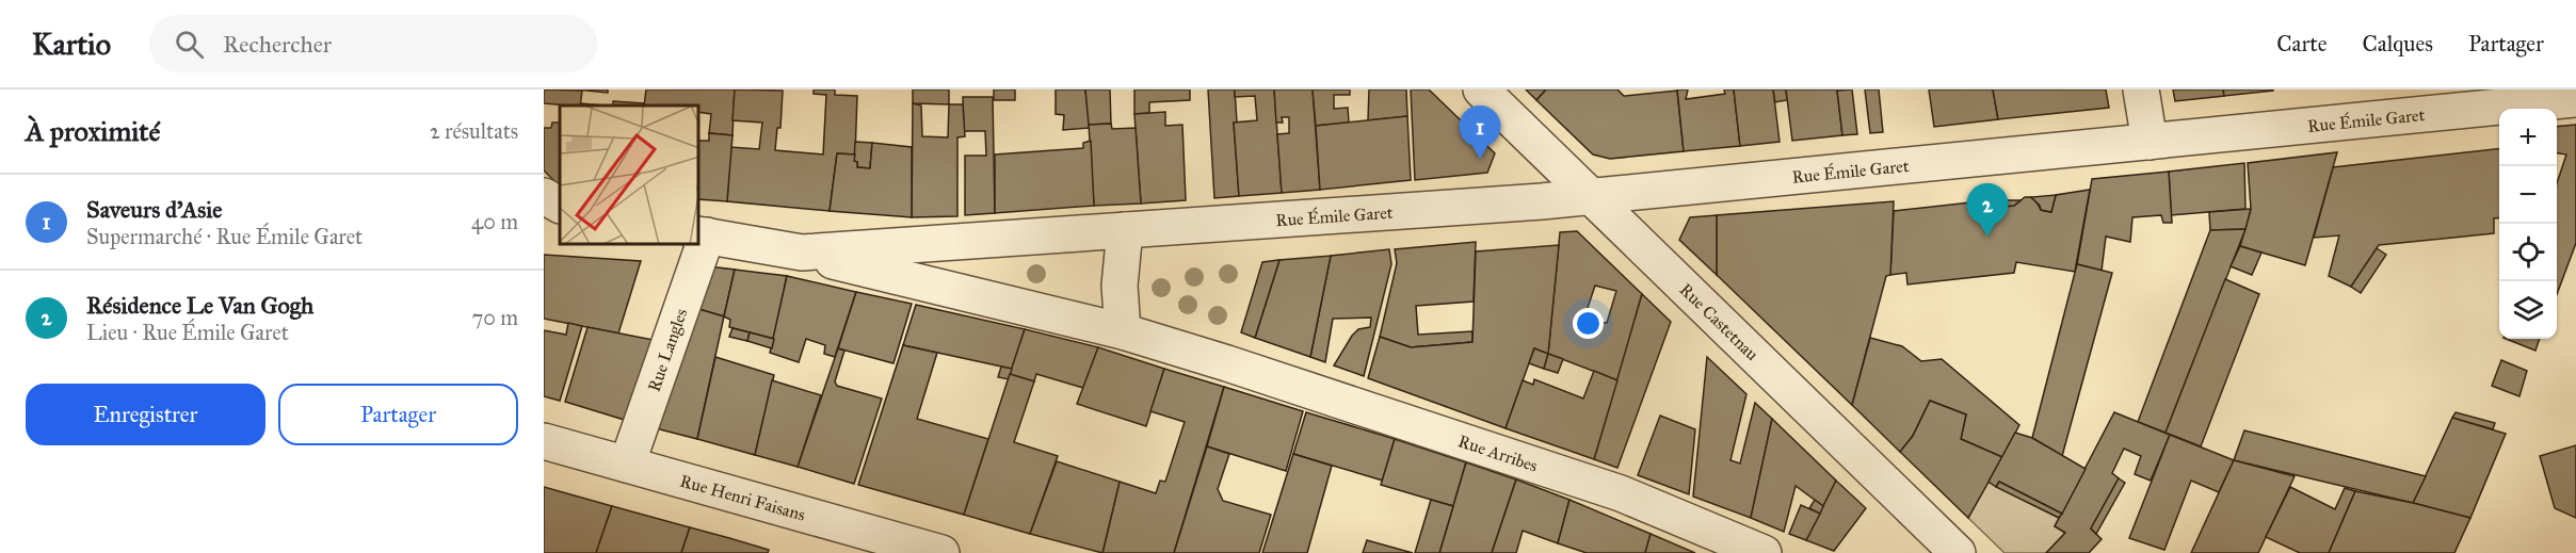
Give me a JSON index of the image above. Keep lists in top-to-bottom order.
{
  "streets": {
    "street": [
      "Rue Émile Garet",
      "Rue Castetnau",
      "Rue Langles",
      "Rue Arribes",
      "Rue Henri Faisans"
    ]
  },
  "crossings": [
    ["Rue Émile Garet", "Rue Castetnau"],
    ["Rue Émile Garet", "Rue Arribes"],
    ["Rue Langles", "Rue Henri Faisans"]
  ],
  "page": {
    "header": "Kartio",
    "search": "Rechercher",
    "nav": ["Carte", "Calques", "Partager"],
    "heading": ["À proximité", "2 résultats"],
    "pins": ["1", "2"],
    "map_buttons": ["+", "−"],
    "list": [
      {
        "mark": "1",
        "name": "Saveurs d'Asie",
        "note": "Supermarché · Rue Émile Garet",
        "value": "40 m"
      },
      {
        "mark": "2",
        "name": "Résidence Le Van Gogh",
        "note": "Lieu · Rue Émile Garet",
        "value": "70 m"
      }
    ],
    "buttons": ["Enregistrer", "Partager"]
  }
}
